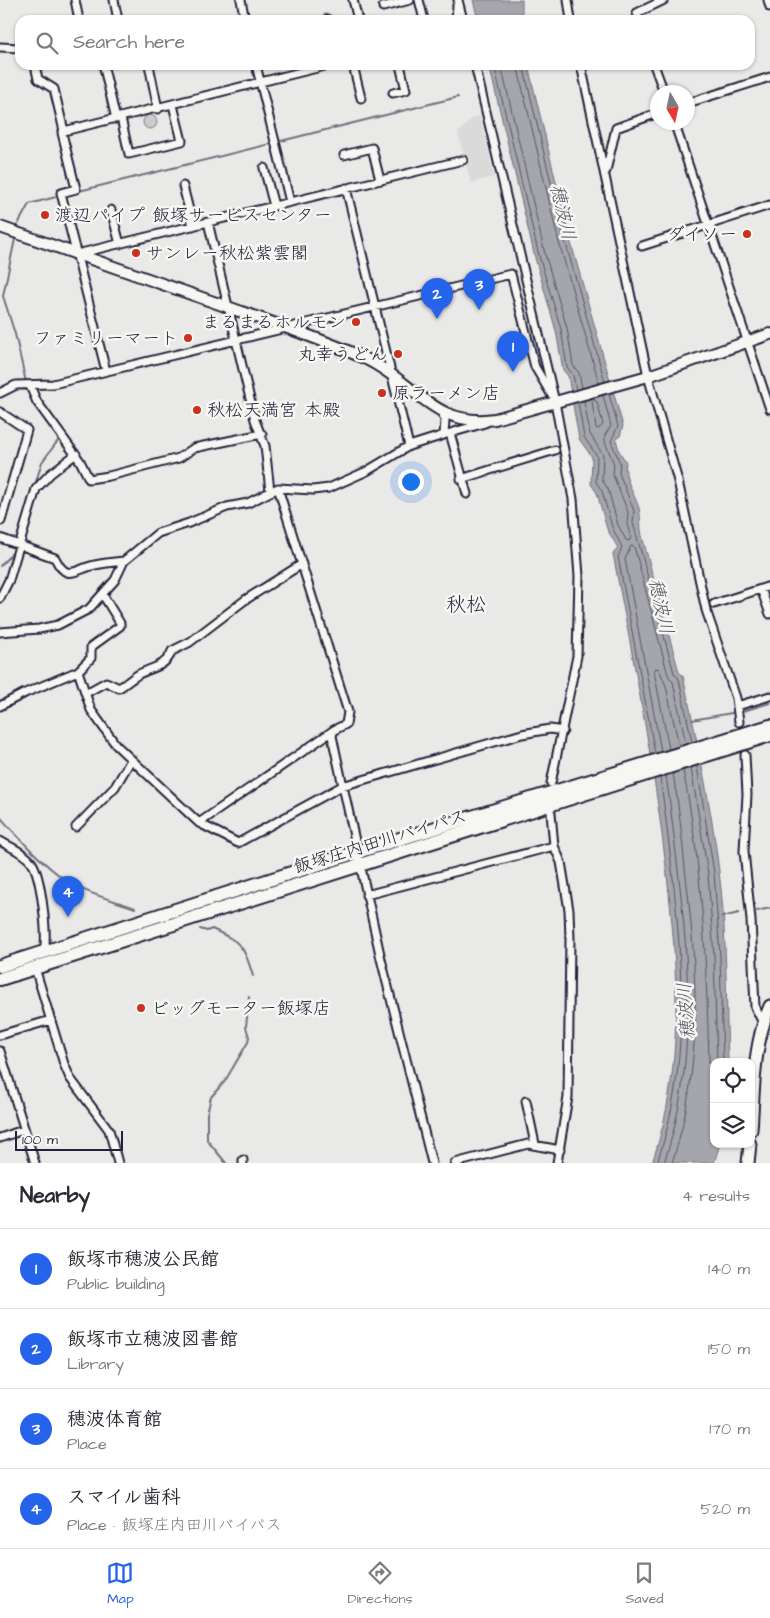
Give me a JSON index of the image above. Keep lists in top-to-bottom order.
{
  "streets": {
    "highway": ["飯塚庄内田川バイパス"]
  },
  "districts": ["秋松"],
  "water": ["穂波川"],
  "places": [
    "渡辺パイプ 飯塚サービスセンター",
    "ダイソー",
    "サンレー秋松紫雲閣",
    "まるまるホルモン",
    "ファミリーマート",
    "丸幸うどん",
    "原ラーメン店",
    "秋松天満宮 本殿",
    "ビッグモーター飯塚店"
  ],
  "scale_bar": "100 m",
  "north": "bottom",
  "page": {
    "search": "Search here",
    "pins": [
      "3",
      "2",
      "1",
      "4"
    ],
    "scale": "100 m",
    "heading": ["Nearby", "4 results"],
    "list": [
      {
        "mark": "1",
        "name": "飯塚市穂波公民館",
        "note": "Public building",
        "value": "140 m"
      },
      {
        "mark": "2",
        "name": "飯塚市立穂波図書館",
        "note": "Library",
        "value": "150 m"
      },
      {
        "mark": "3",
        "name": "穂波体育館",
        "note": "Place",
        "value": "170 m"
      },
      {
        "mark": "4",
        "name": "スマイル歯科",
        "note": "Place · 飯塚庄内田川バイパス",
        "value": "520 m"
      }
    ],
    "nav": ["Map", "Directions", "Saved"]
  }
}
